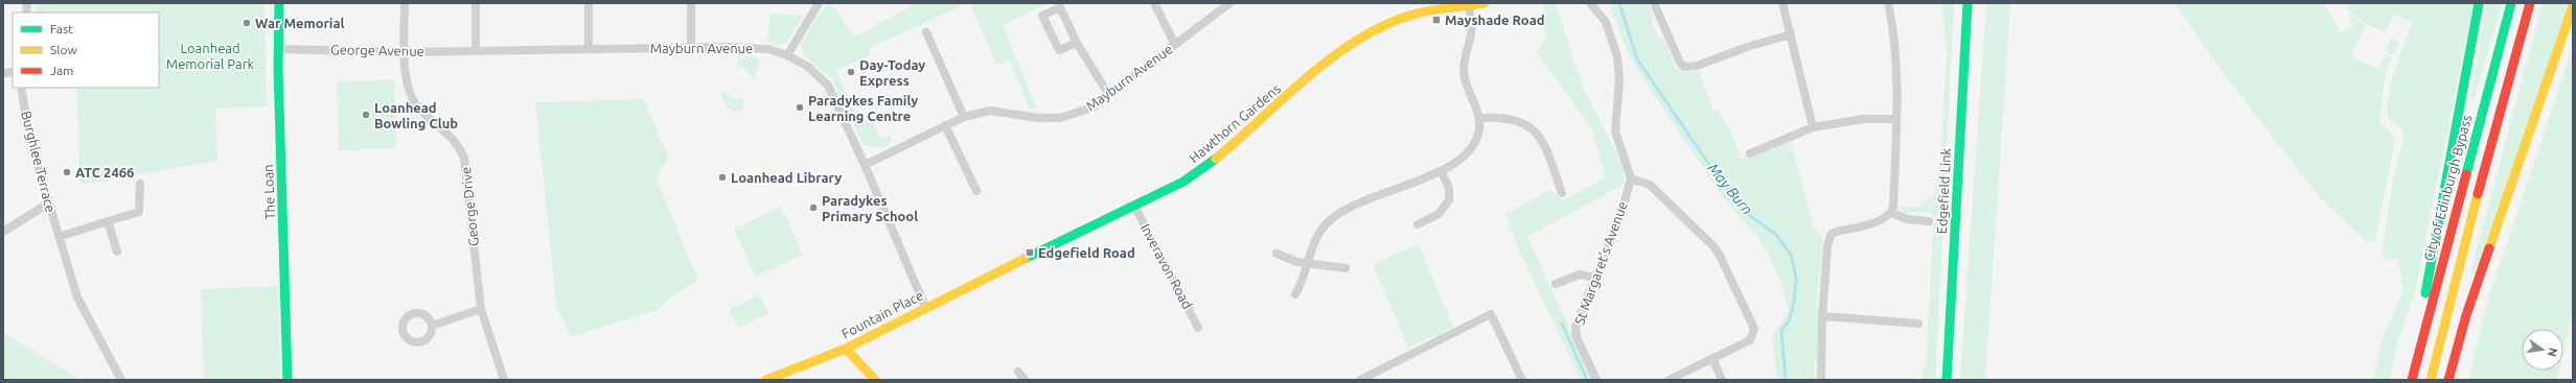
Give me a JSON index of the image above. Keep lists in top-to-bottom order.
{
  "streets": {
    "main road": [
      "Hawthorn Gardens",
      "City of Edinburgh Bypass",
      "Edgefield Link",
      "The Loan",
      "Fountain Place"
    ],
    "street": [
      "Mayburn Avenue",
      "George Avenue",
      "Burghlee Terrace",
      "George Drive",
      "St Margaret's Avenue",
      "Inveravon Road"
    ]
  },
  "crossings": [
    ["Mayburn Avenue", "George Avenue"],
    ["Mayburn Avenue", "Fountain Place"],
    ["George Avenue", "The Loan"],
    ["George Avenue", "George Drive"],
    ["Hawthorn Gardens", "Inveravon Road"],
    ["Hawthorn Gardens", "Fountain Place"]
  ],
  "water": ["May Burn"],
  "parks": ["Loanhead Memorial Park"],
  "places": {
    "transit": ["Mayshade Road", "Edgefield Road"],
    "other": [
      "War Memorial",
      "Day-Today Express",
      "Paradykes Family Learning Centre",
      "Loanhead Bowling Club",
      "ATC 2466",
      "Loanhead Library",
      "Paradykes Primary School"
    ]
  },
  "legend": ["Fast", "Slow", "Jam"],
  "north": "right"
}
